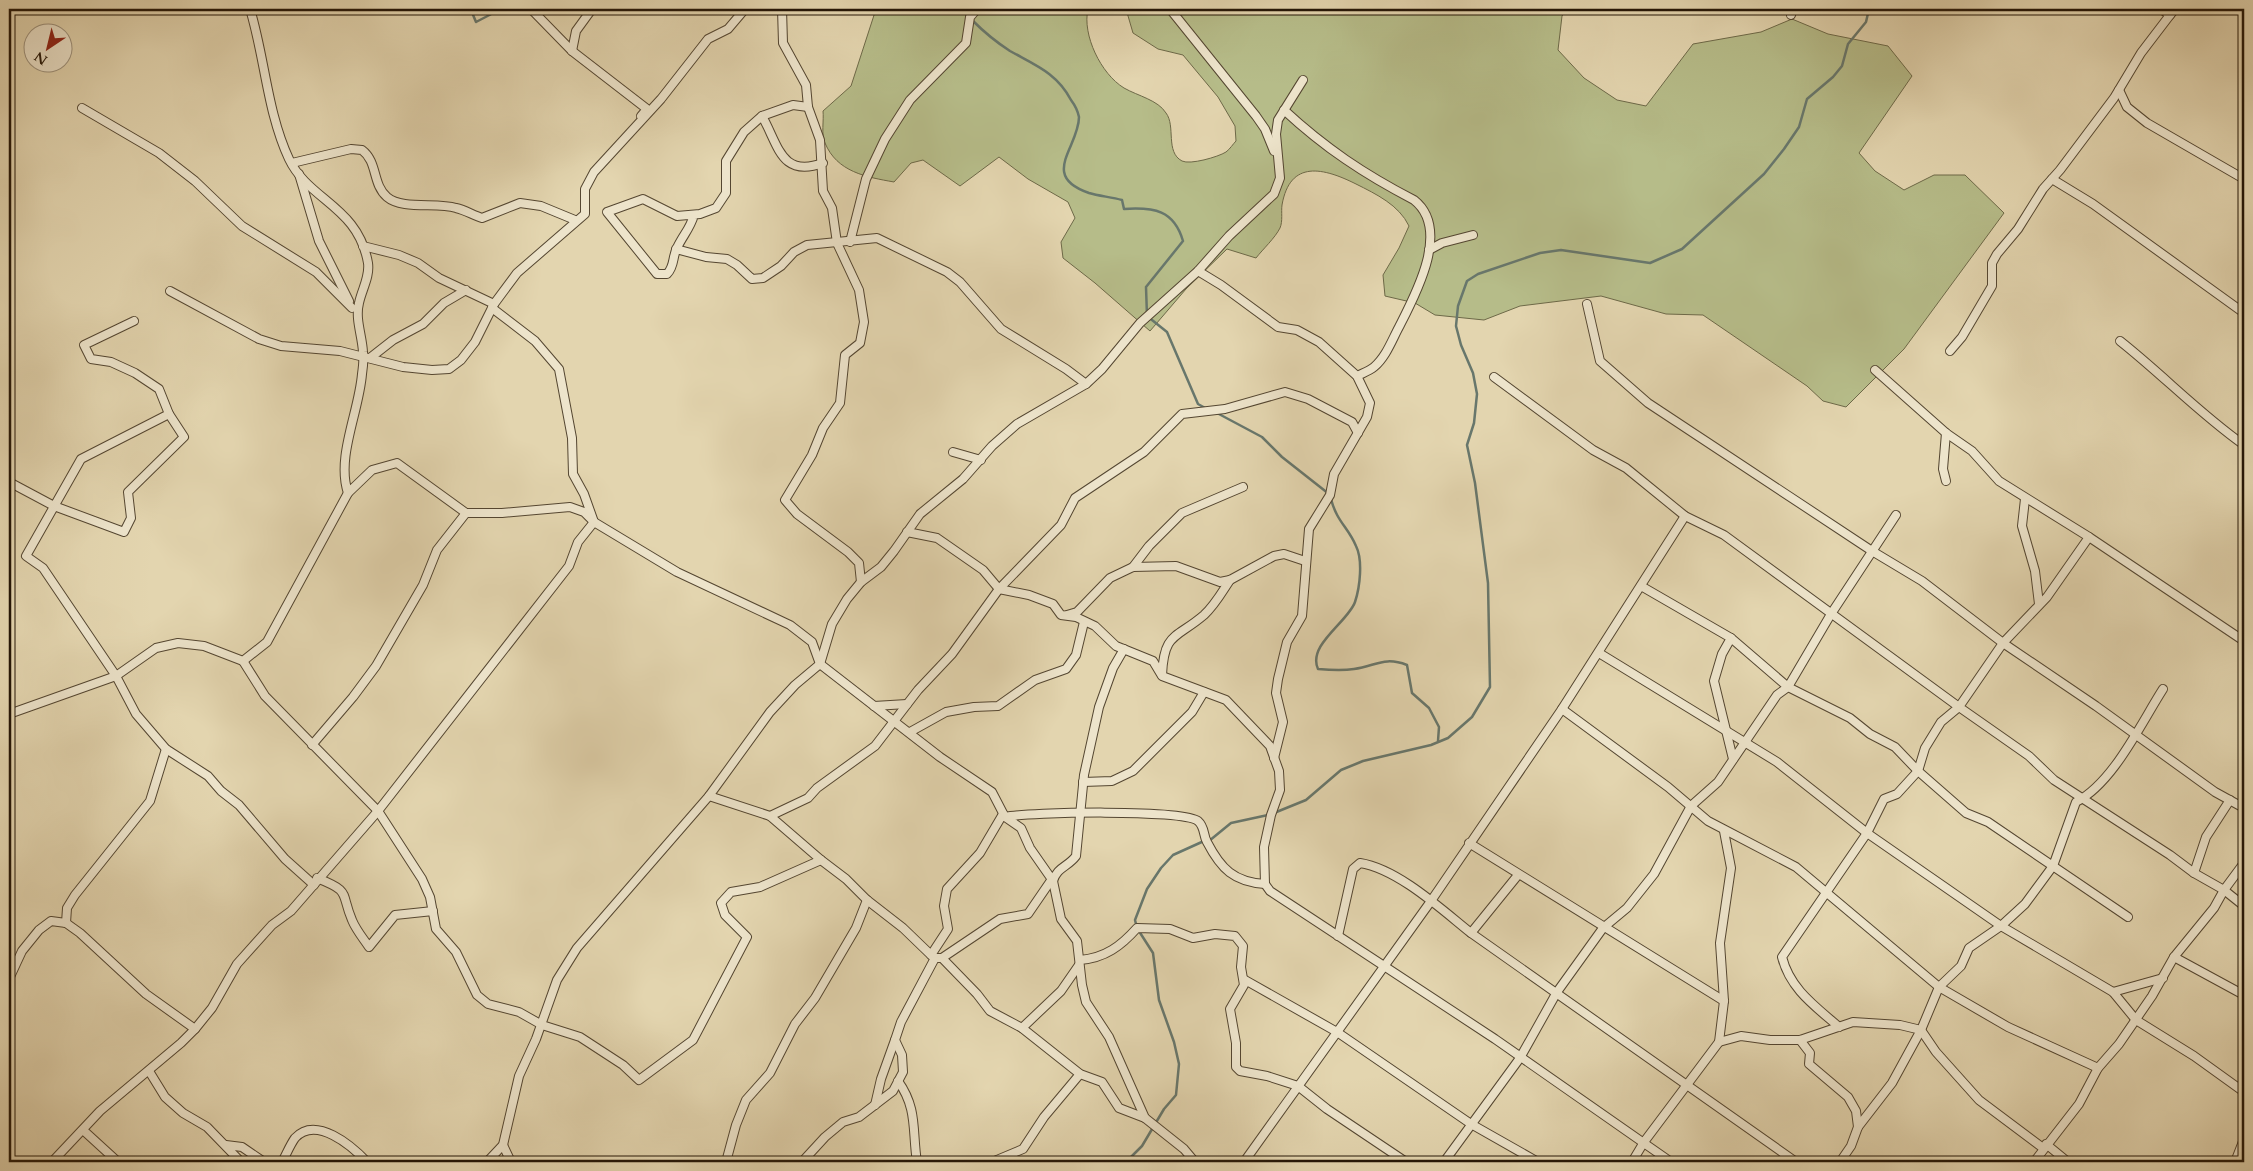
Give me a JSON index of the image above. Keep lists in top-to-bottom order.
{
  "north": "bottom left"
}
